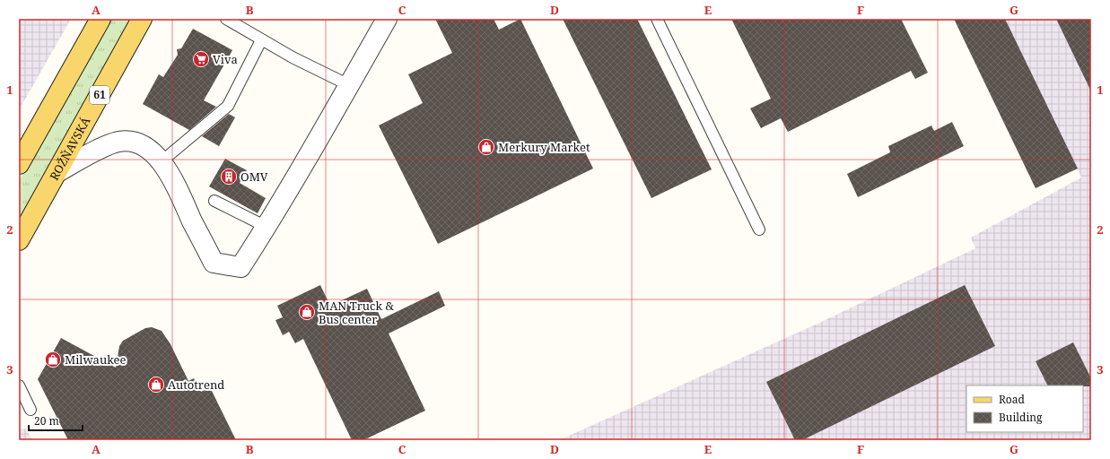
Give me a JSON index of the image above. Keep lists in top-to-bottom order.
{
  "streets": {
    "main road": ["61", "ROŽŇAVSKÁ"]
  },
  "places": {
    "supermarket": ["Viva"],
    "shop": [
      "Merkury Market",
      "MAN Truck & Bus center",
      "Milwaukee",
      "Autotrend"
    ],
    "building": ["OMV"]
  },
  "legend": ["Road", "Building"],
  "scale_bar": "20 m",
  "grid": {
    "columns": [
      "A",
      "B",
      "C",
      "D",
      "E",
      "F",
      "G"
    ],
    "rows": ["1", "2", "3"]
  }
}
